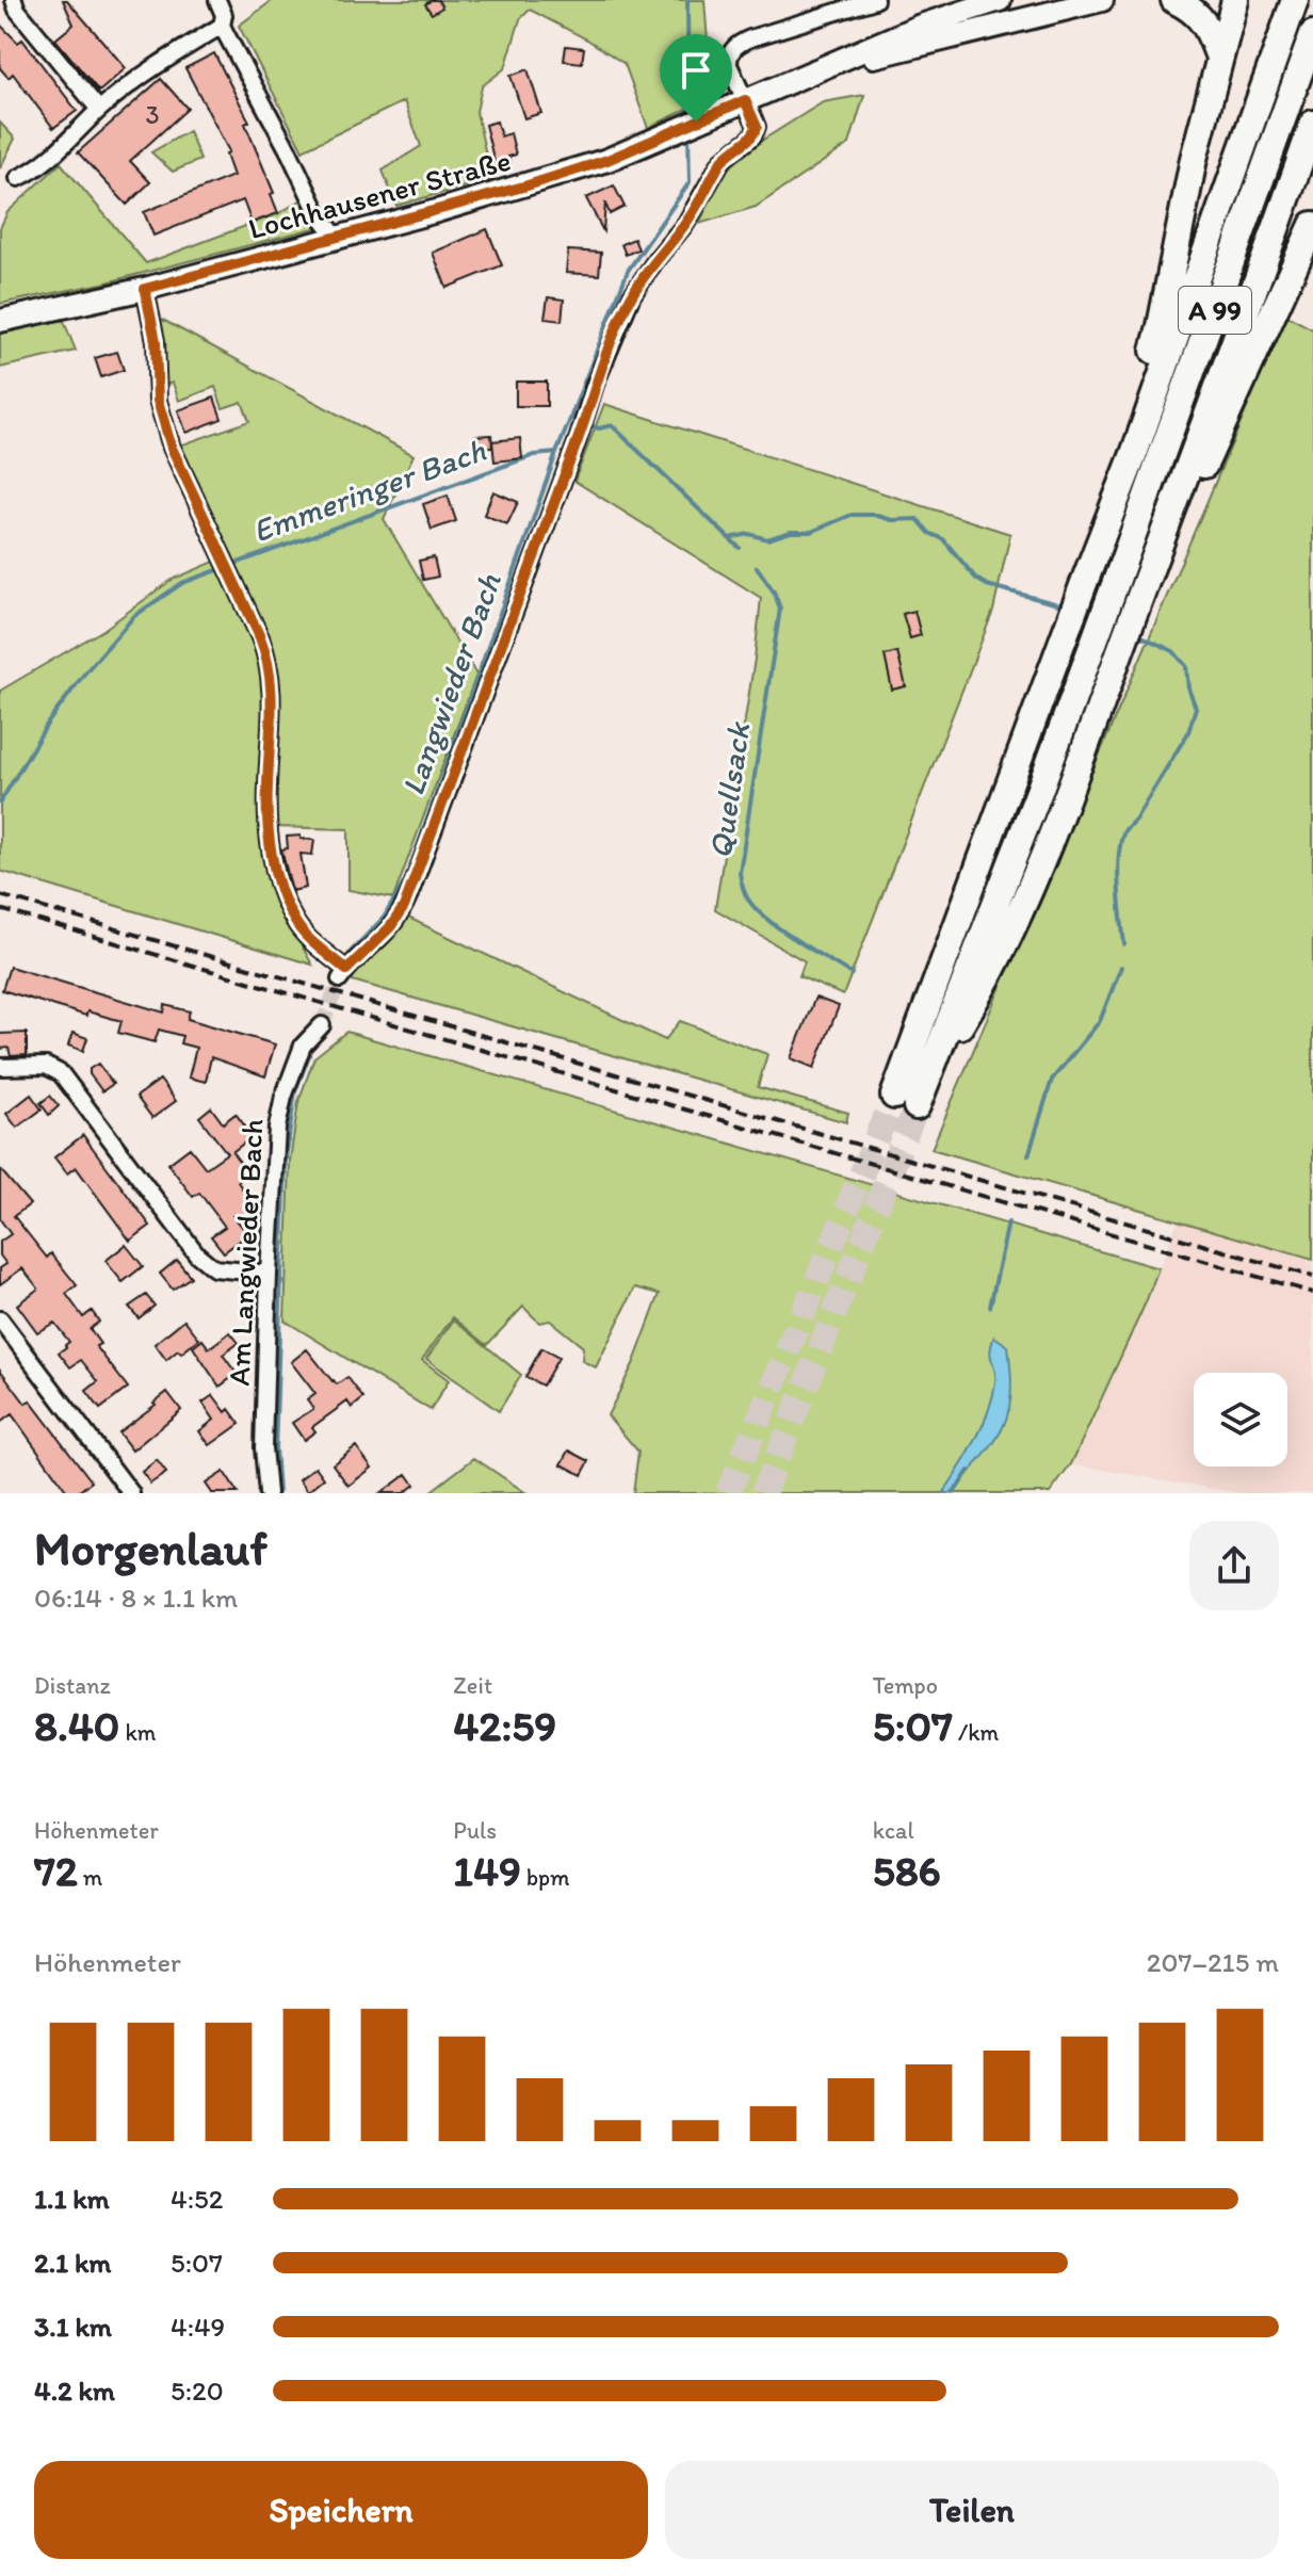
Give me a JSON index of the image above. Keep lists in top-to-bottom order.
{
  "streets": {
    "highway": ["A 99"],
    "main road": ["Lochhausener Straße"],
    "street": ["Am Langwieder Bach"]
  },
  "water": ["Emmeringer Bach", "Langwieder Bach", "Quellsack"],
  "house_numbers": ["3"],
  "page": {
    "heading": ["Morgenlauf", "06:14 · 8 × 1.1 km"],
    "stats": [
      ["Distanz", "8.40 km"],
      ["Zeit", "42:59"],
      ["Tempo", "5:07 /km"],
      ["Höhenmeter", "72 m"],
      ["Puls", "149 bpm"],
      ["kcal", "586"]
    ],
    "chart": ["Höhenmeter", "207–215 m"],
    "list": [
      {
        "name": "1.1 km",
        "note": "4:52"
      },
      {
        "name": "2.1 km",
        "note": "5:07"
      },
      {
        "name": "3.1 km",
        "note": "4:49"
      },
      {
        "name": "4.2 km",
        "note": "5:20"
      }
    ],
    "buttons": ["Speichern", "Teilen"]
  }
}
